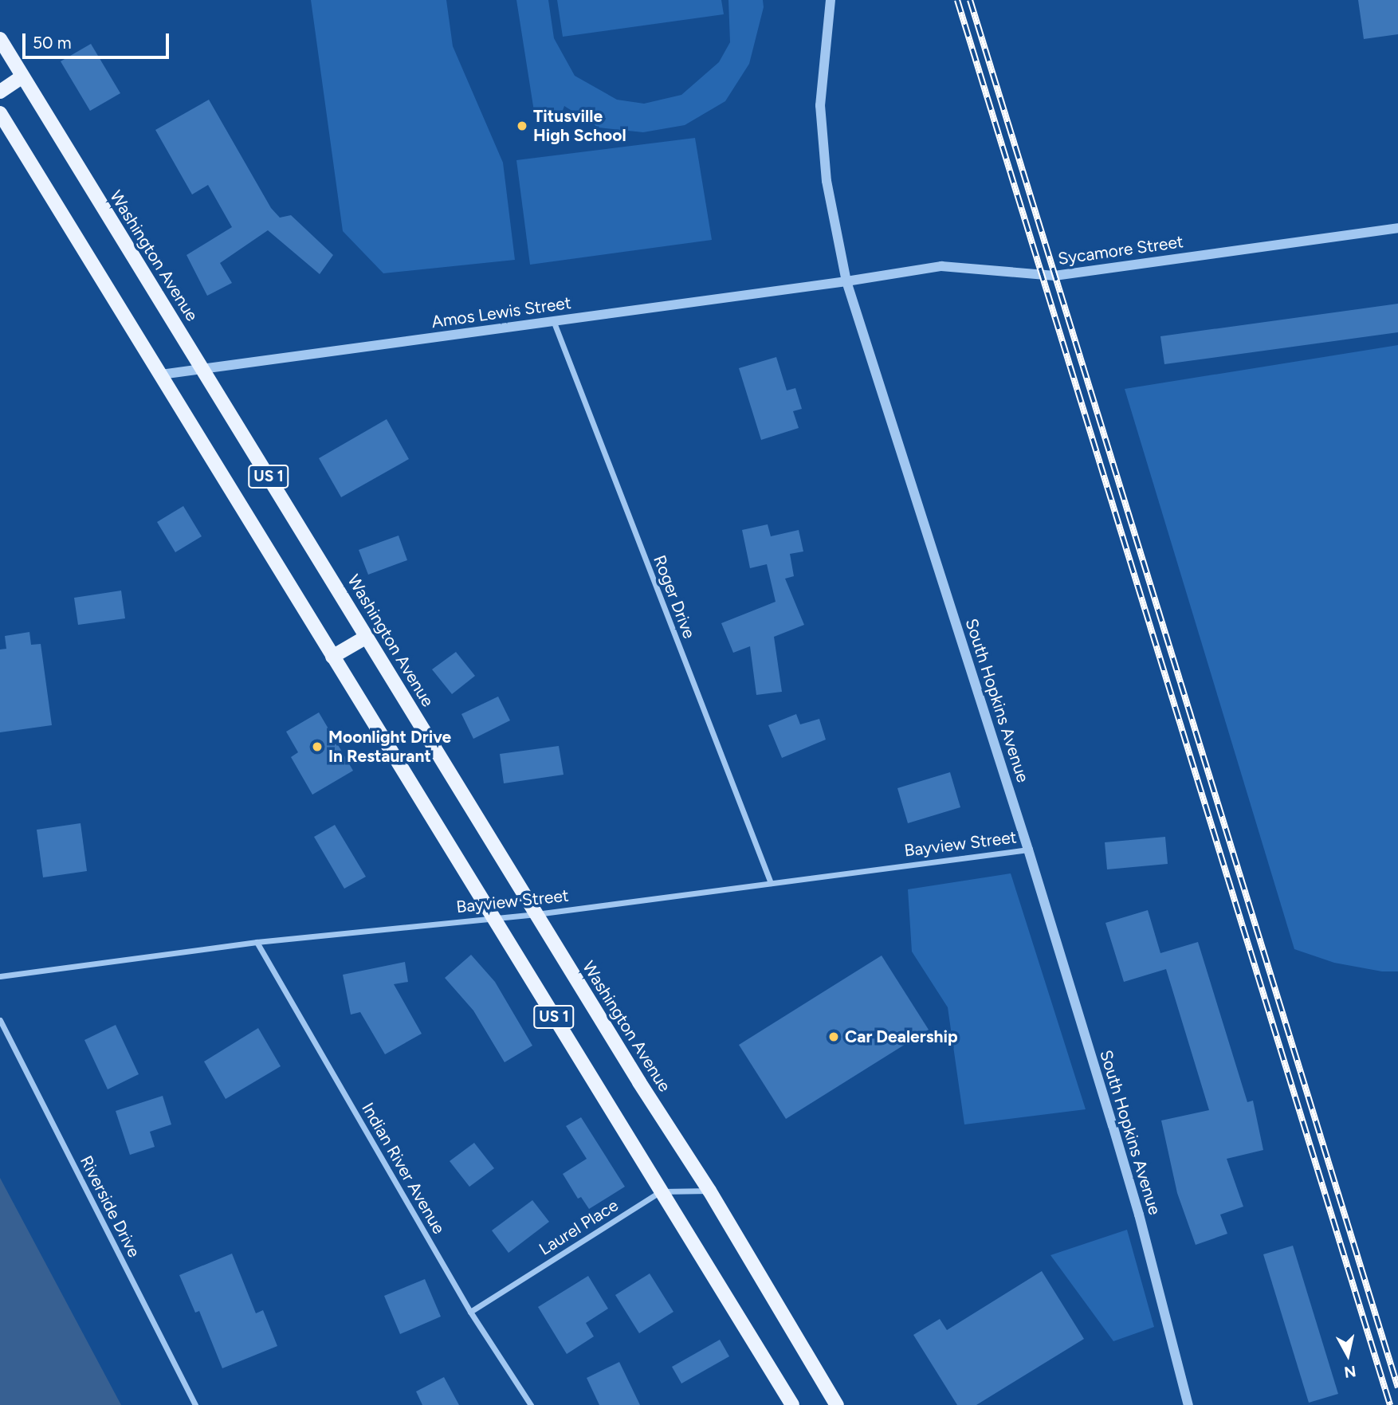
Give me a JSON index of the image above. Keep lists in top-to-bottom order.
{
  "streets": {
    "main road": ["Washington Avenue", "US 1"],
    "street": [
      "Sycamore Street",
      "Amos Lewis Street",
      "Roger Drive",
      "South Hopkins Avenue",
      "Bayview Street",
      "Indian River Avenue",
      "Riverside Drive",
      "Laurel Place"
    ]
  },
  "crossings": [
    ["Sycamore Street", "Amos Lewis Street"],
    ["Sycamore Street", "South Hopkins Avenue"],
    ["Washington Avenue", "Amos Lewis Street"],
    ["Washington Avenue", "Bayview Street"],
    ["Amos Lewis Street", "US 1"],
    ["Amos Lewis Street", "Roger Drive"],
    ["Amos Lewis Street", "South Hopkins Avenue"],
    ["US 1", "Bayview Street"],
    ["US 1", "Laurel Place"],
    ["Roger Drive", "Bayview Street"],
    ["South Hopkins Avenue", "Bayview Street"],
    ["Bayview Street", "Indian River Avenue"],
    ["Indian River Avenue", "Laurel Place"]
  ],
  "places": ["Titusville High School", "Moonlight Drive In Restaurant", "Car Dealership"],
  "scale_bar": "50 m",
  "north": "bottom"
}
